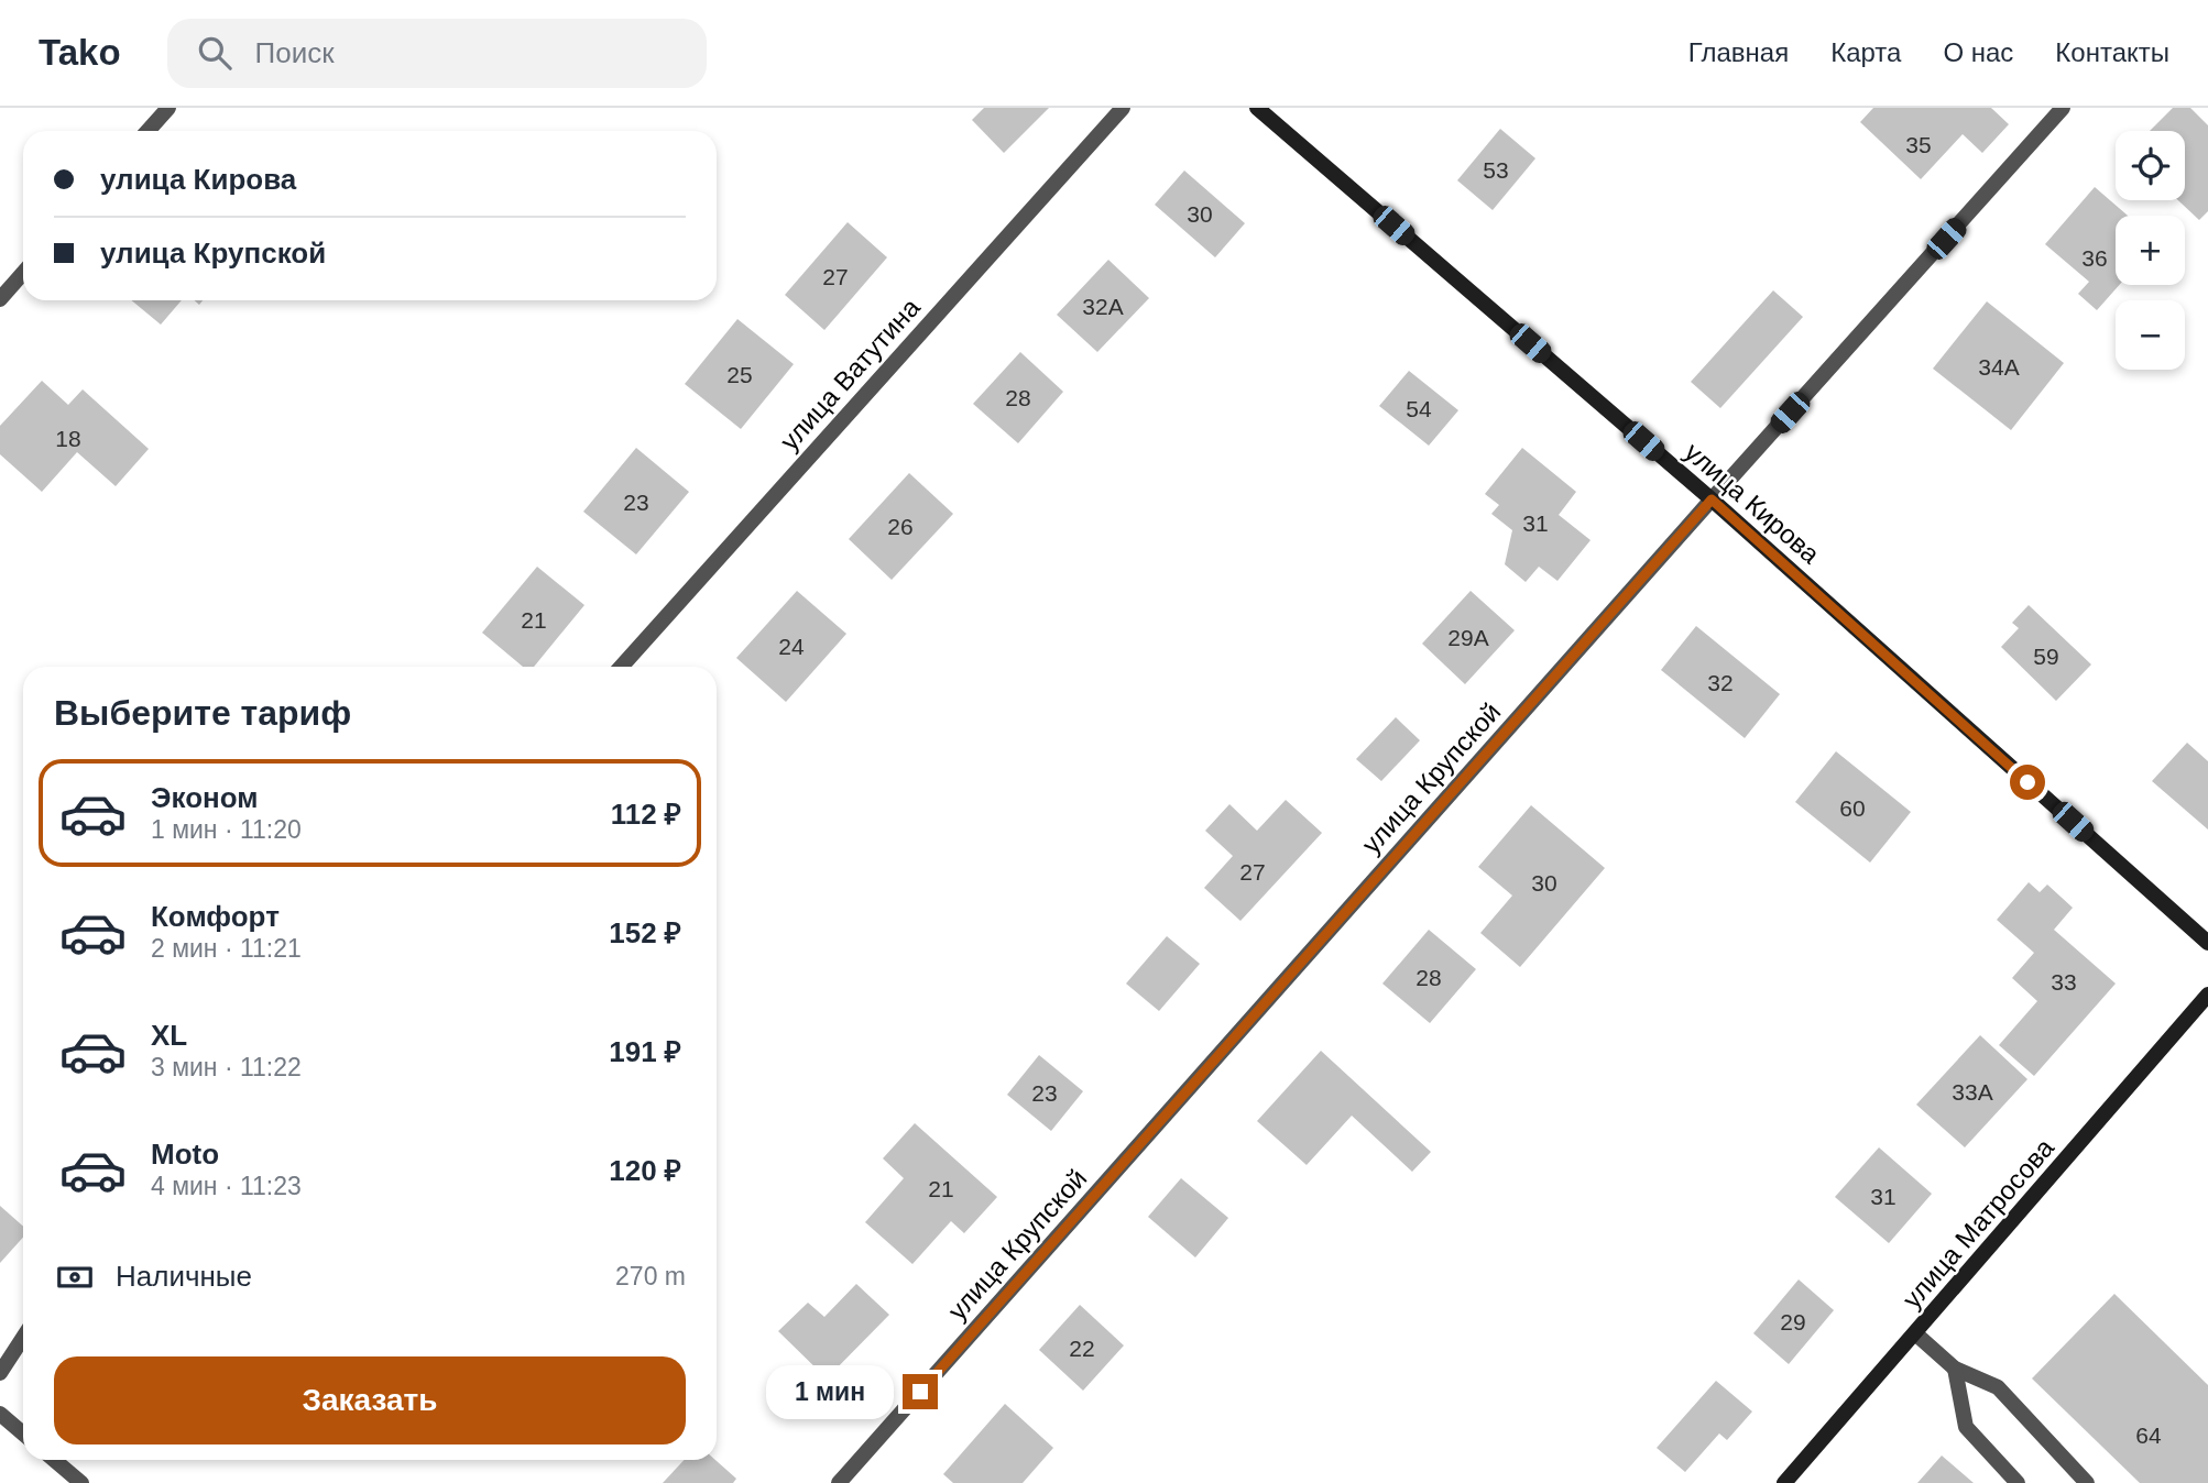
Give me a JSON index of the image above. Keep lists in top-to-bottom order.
{
  "streets": {
    "street": [
      "улица Ватутина",
      "улица Кирова",
      "улица Крупской",
      "улица Матросова"
    ]
  },
  "crossings": [
    ["улица Кирова", "улица Крупской"]
  ],
  "house_numbers": [
    "35",
    "53",
    "30",
    "36",
    "27",
    "32А",
    "34А",
    "25",
    "28",
    "54",
    "18",
    "23",
    "31",
    "26",
    "21",
    "29А",
    "24",
    "59",
    "32",
    "60",
    "27",
    "30",
    "28",
    "33",
    "33А",
    "23",
    "21",
    "31",
    "29",
    "22",
    "64"
  ],
  "page": {
    "header": "Tako",
    "search": "Поиск",
    "nav": [
      "Главная",
      "Карта",
      "О нас",
      "Контакты"
    ],
    "map_buttons": ["+", "−"],
    "banner": ["улица Кирова", "улица Крупской"],
    "heading": "Выберите тариф",
    "list": [
      {
        "name": "Эконом",
        "note": "1 мин · 11:20",
        "value": "112 ₽"
      },
      {
        "name": "Комфорт",
        "note": "2 мин · 11:21",
        "value": "152 ₽"
      },
      {
        "name": "XL",
        "note": "3 мин · 11:22",
        "value": "191 ₽"
      },
      {
        "name": "Moto",
        "note": "4 мин · 11:23",
        "value": "120 ₽"
      }
    ],
    "pay": ["Наличные", "270 m"],
    "buttons": "Заказать",
    "bubble": "1 мин"
  }
}
